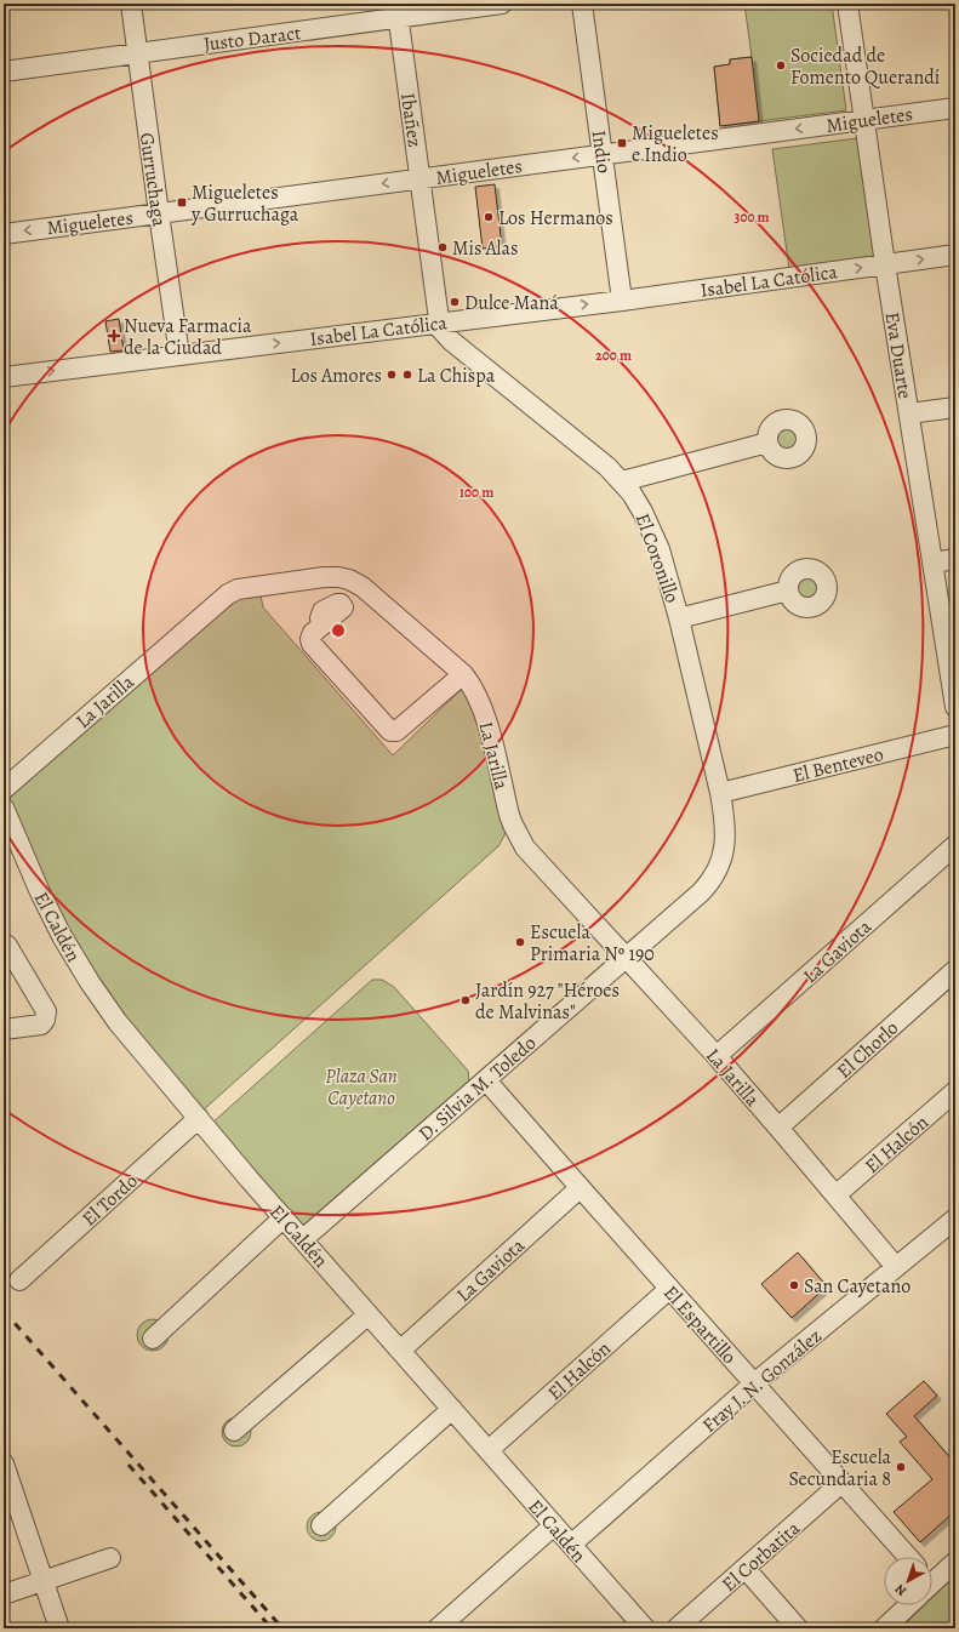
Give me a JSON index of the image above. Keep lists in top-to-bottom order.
{
  "streets": {
    "street": [
      "Justo Daract",
      "Migueletes",
      "Ibañez",
      "Indio",
      "Gurruchaga",
      "Isabel La Católica",
      "Eva Duarte",
      "El Coronillo",
      "La Jarilla",
      "El Benteveo",
      "El Caldén",
      "La Gaviota",
      "El Chorlo",
      "D. Silvia M. Toledo",
      "El Halcón",
      "El Tordo",
      "El Espartillo",
      "Fray J. N. González",
      "El Corbatita"
    ]
  },
  "crossings": [
    ["Justo Daract", "Ibañez"],
    ["Justo Daract", "Gurruchaga"],
    ["Migueletes", "Ibañez"],
    ["Migueletes", "Indio"],
    ["Migueletes", "Gurruchaga"],
    ["Migueletes", "Eva Duarte"],
    ["Ibañez", "Isabel La Católica"],
    ["Ibañez", "El Coronillo"],
    ["Indio", "Isabel La Católica"],
    ["Gurruchaga", "Isabel La Católica"],
    ["Isabel La Católica", "Eva Duarte"],
    ["Isabel La Católica", "El Coronillo"],
    ["El Coronillo", "El Benteveo"],
    ["El Coronillo", "D. Silvia M. Toledo"],
    ["La Jarilla", "La Gaviota"],
    ["La Jarilla", "El Chorlo"],
    ["La Jarilla", "D. Silvia M. Toledo"],
    ["La Jarilla", "El Halcón"],
    ["La Jarilla", "Fray J. N. González"],
    ["El Benteveo", "D. Silvia M. Toledo"],
    ["El Caldén", "La Gaviota"],
    ["El Caldén", "D. Silvia M. Toledo"],
    ["El Caldén", "El Halcón"],
    ["El Caldén", "El Tordo"],
    ["El Caldén", "Fray J. N. González"],
    ["La Gaviota", "El Espartillo"],
    ["D. Silvia M. Toledo", "El Espartillo"],
    ["El Halcón", "El Espartillo"],
    ["El Espartillo", "Fray J. N. González"],
    ["El Espartillo", "El Corbatita"]
  ],
  "one_way": ["Migueletes", "Isabel La Católica"],
  "parks": ["Plaza San Cayetano"],
  "places": {
    "other": [
      "Sociedad de Fomento Querandí",
      "Los Hermanos",
      "Mis Alas",
      "Dulce Maná",
      "Los Amores",
      "La Chispa",
      "Escuela Primaria Nº 190",
      "Jardín 927 \"Héroes de Malvinas\"",
      "San Cayetano",
      "Escuela Secundaria 8"
    ],
    "transit": ["Migueletes e Indio", "Migueletes y Gurruchaga"],
    "health": ["Nueva Farmacia de la Ciudad"]
  },
  "north": "bottom left",
  "rings": ["300 m", "200 m", "100 m"]
}
